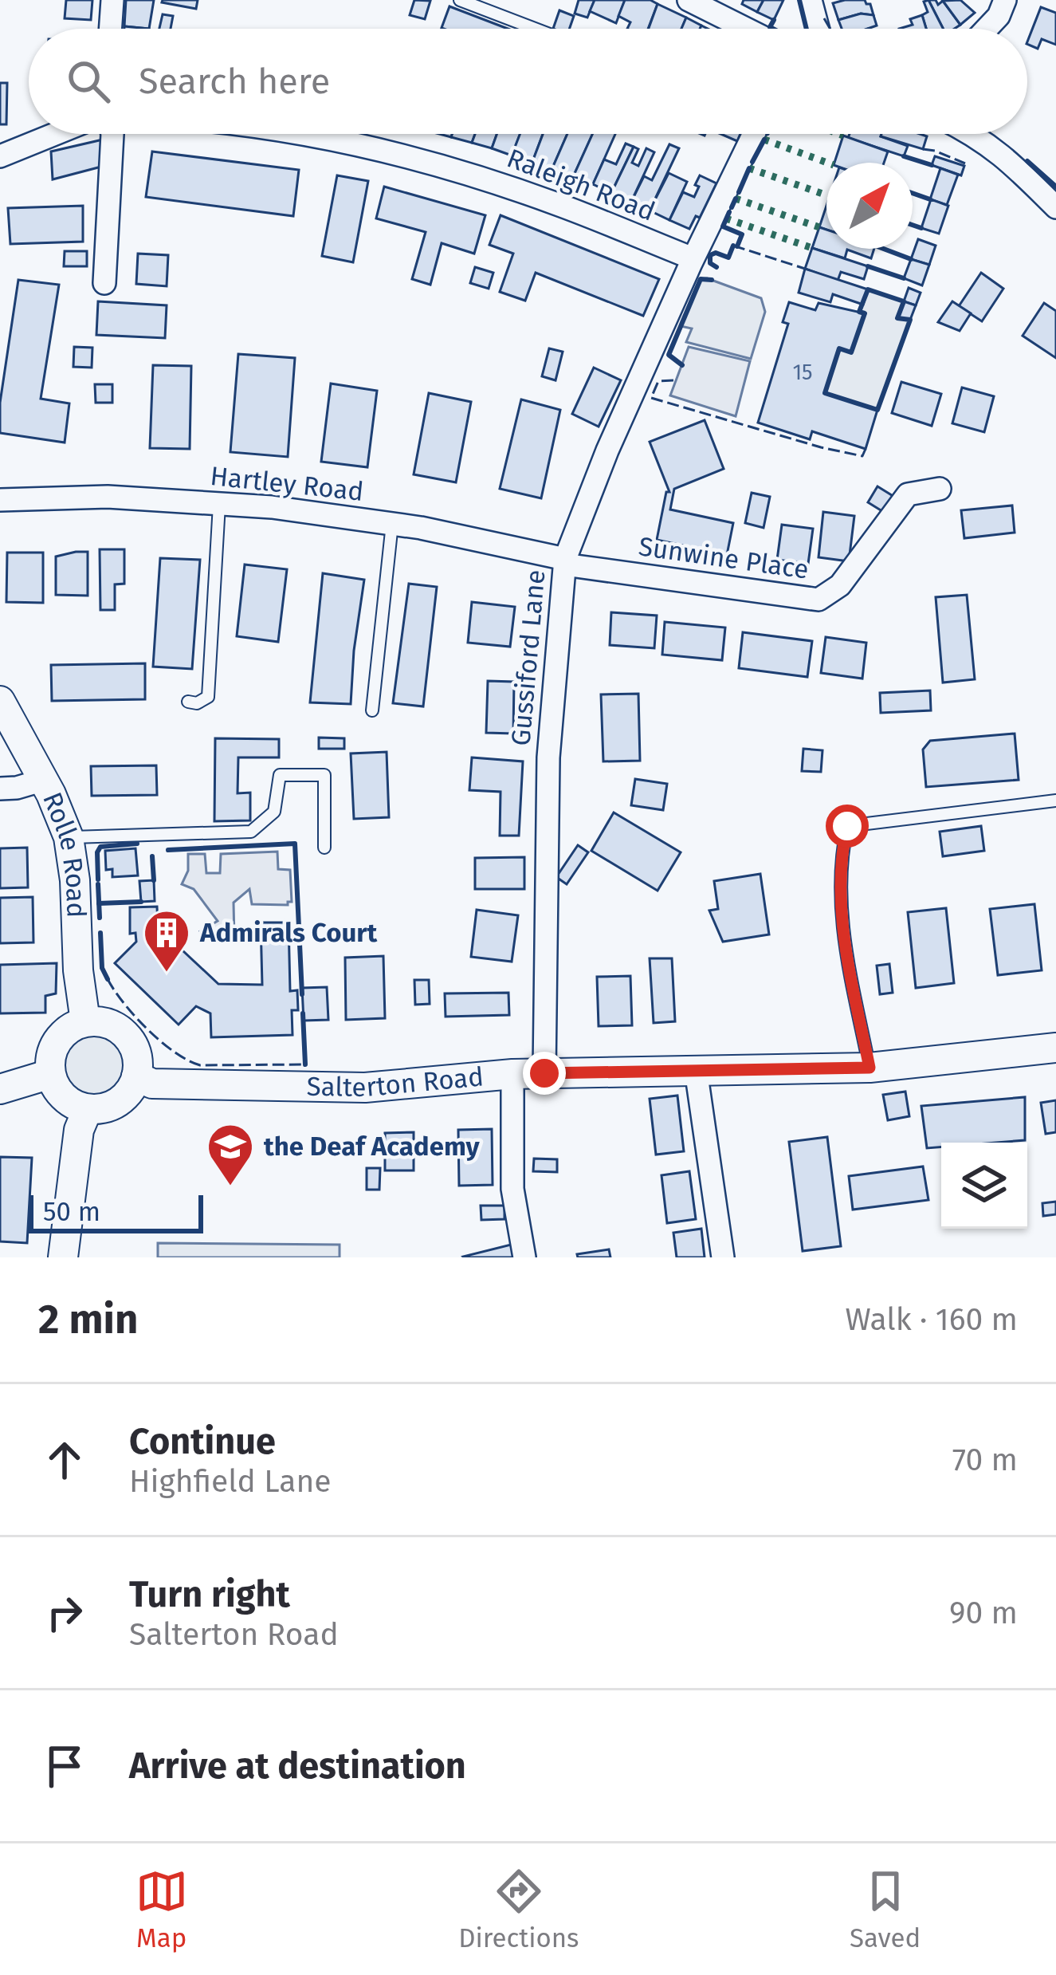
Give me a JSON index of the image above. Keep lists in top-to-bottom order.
{
  "streets": {
    "main road": ["Rolle Road", "Salterton Road"],
    "street": [
      "Raleigh Road",
      "Hartley Road",
      "Sunwine Place",
      "Gussiford Lane"
    ]
  },
  "crossings": [
    ["Raleigh Road", "Gussiford Lane"],
    ["Hartley Road", "Sunwine Place"],
    ["Hartley Road", "Gussiford Lane"],
    ["Sunwine Place", "Gussiford Lane"],
    ["Gussiford Lane", "Salterton Road"],
    ["Rolle Road", "Salterton Road"]
  ],
  "places": {
    "building": ["Admirals Court"],
    "school or university": ["the Deaf Academy"]
  },
  "house_numbers": ["15"],
  "scale_bar": "50 m",
  "north": "top right",
  "page": {
    "search": "Search here",
    "scale": "50 m",
    "heading": ["2 min", "Walk · 160 m"],
    "list": [
      ["Continue", "Highfield Lane", "70 m"],
      ["Turn right", "Salterton Road", "90 m"],
      "Arrive at destination"
    ],
    "nav": ["Map", "Directions", "Saved"]
  }
}
